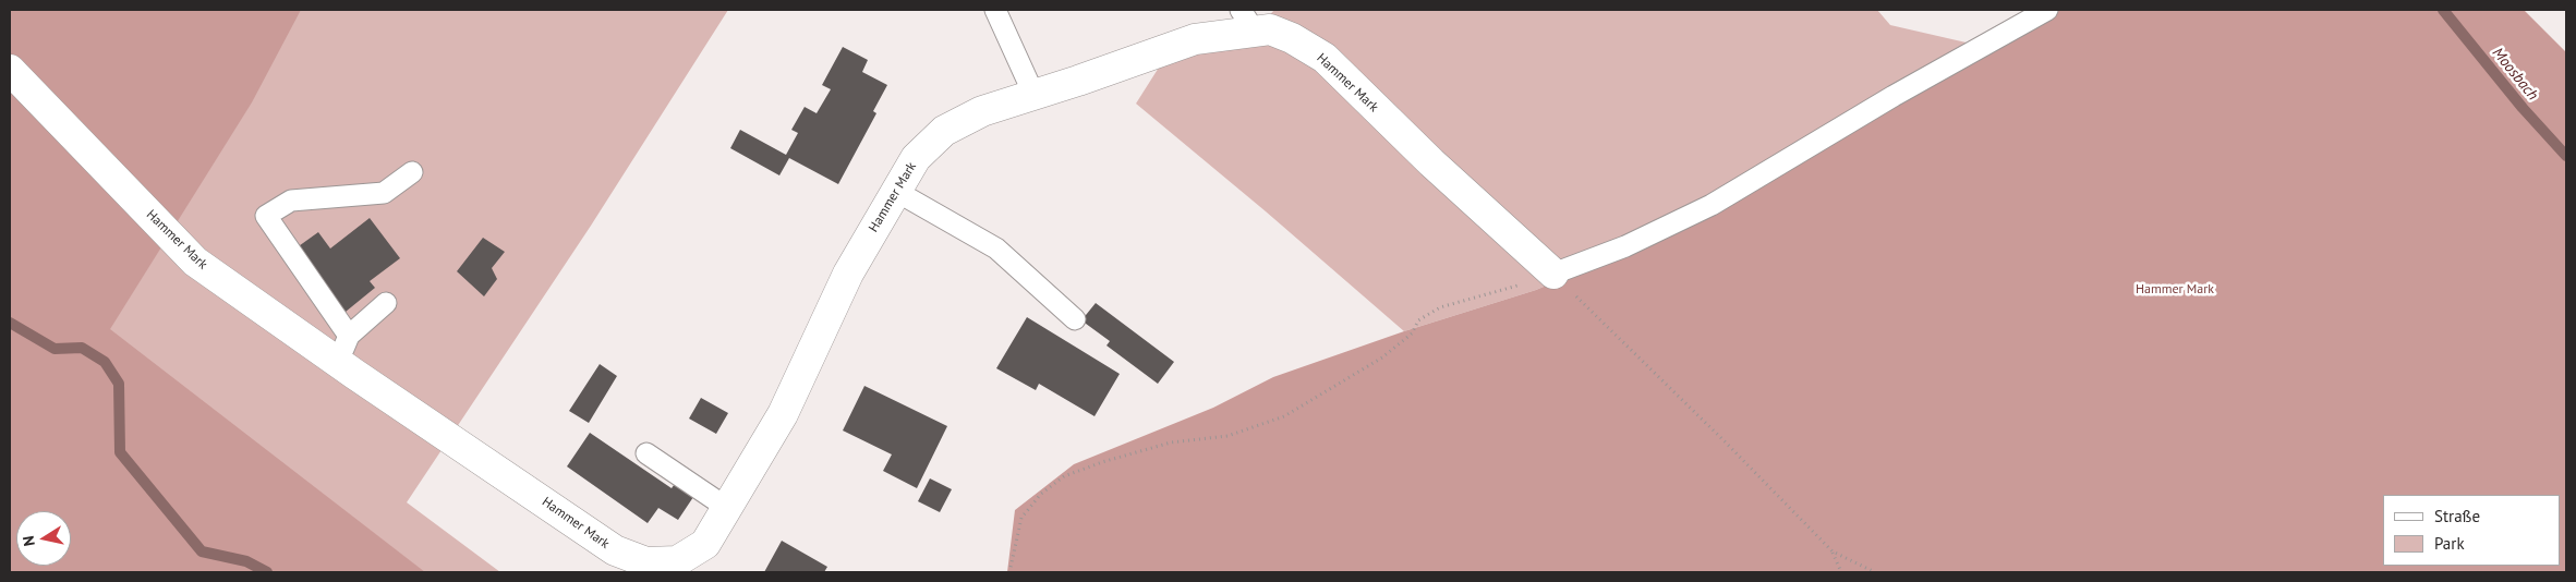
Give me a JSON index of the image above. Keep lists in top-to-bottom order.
{
  "streets": {
    "street": ["Hammer Mark"]
  },
  "water": ["Moosbach"],
  "parks": ["Hammer Mark"],
  "legend": ["Straße", "Park"],
  "north": "left"
}
